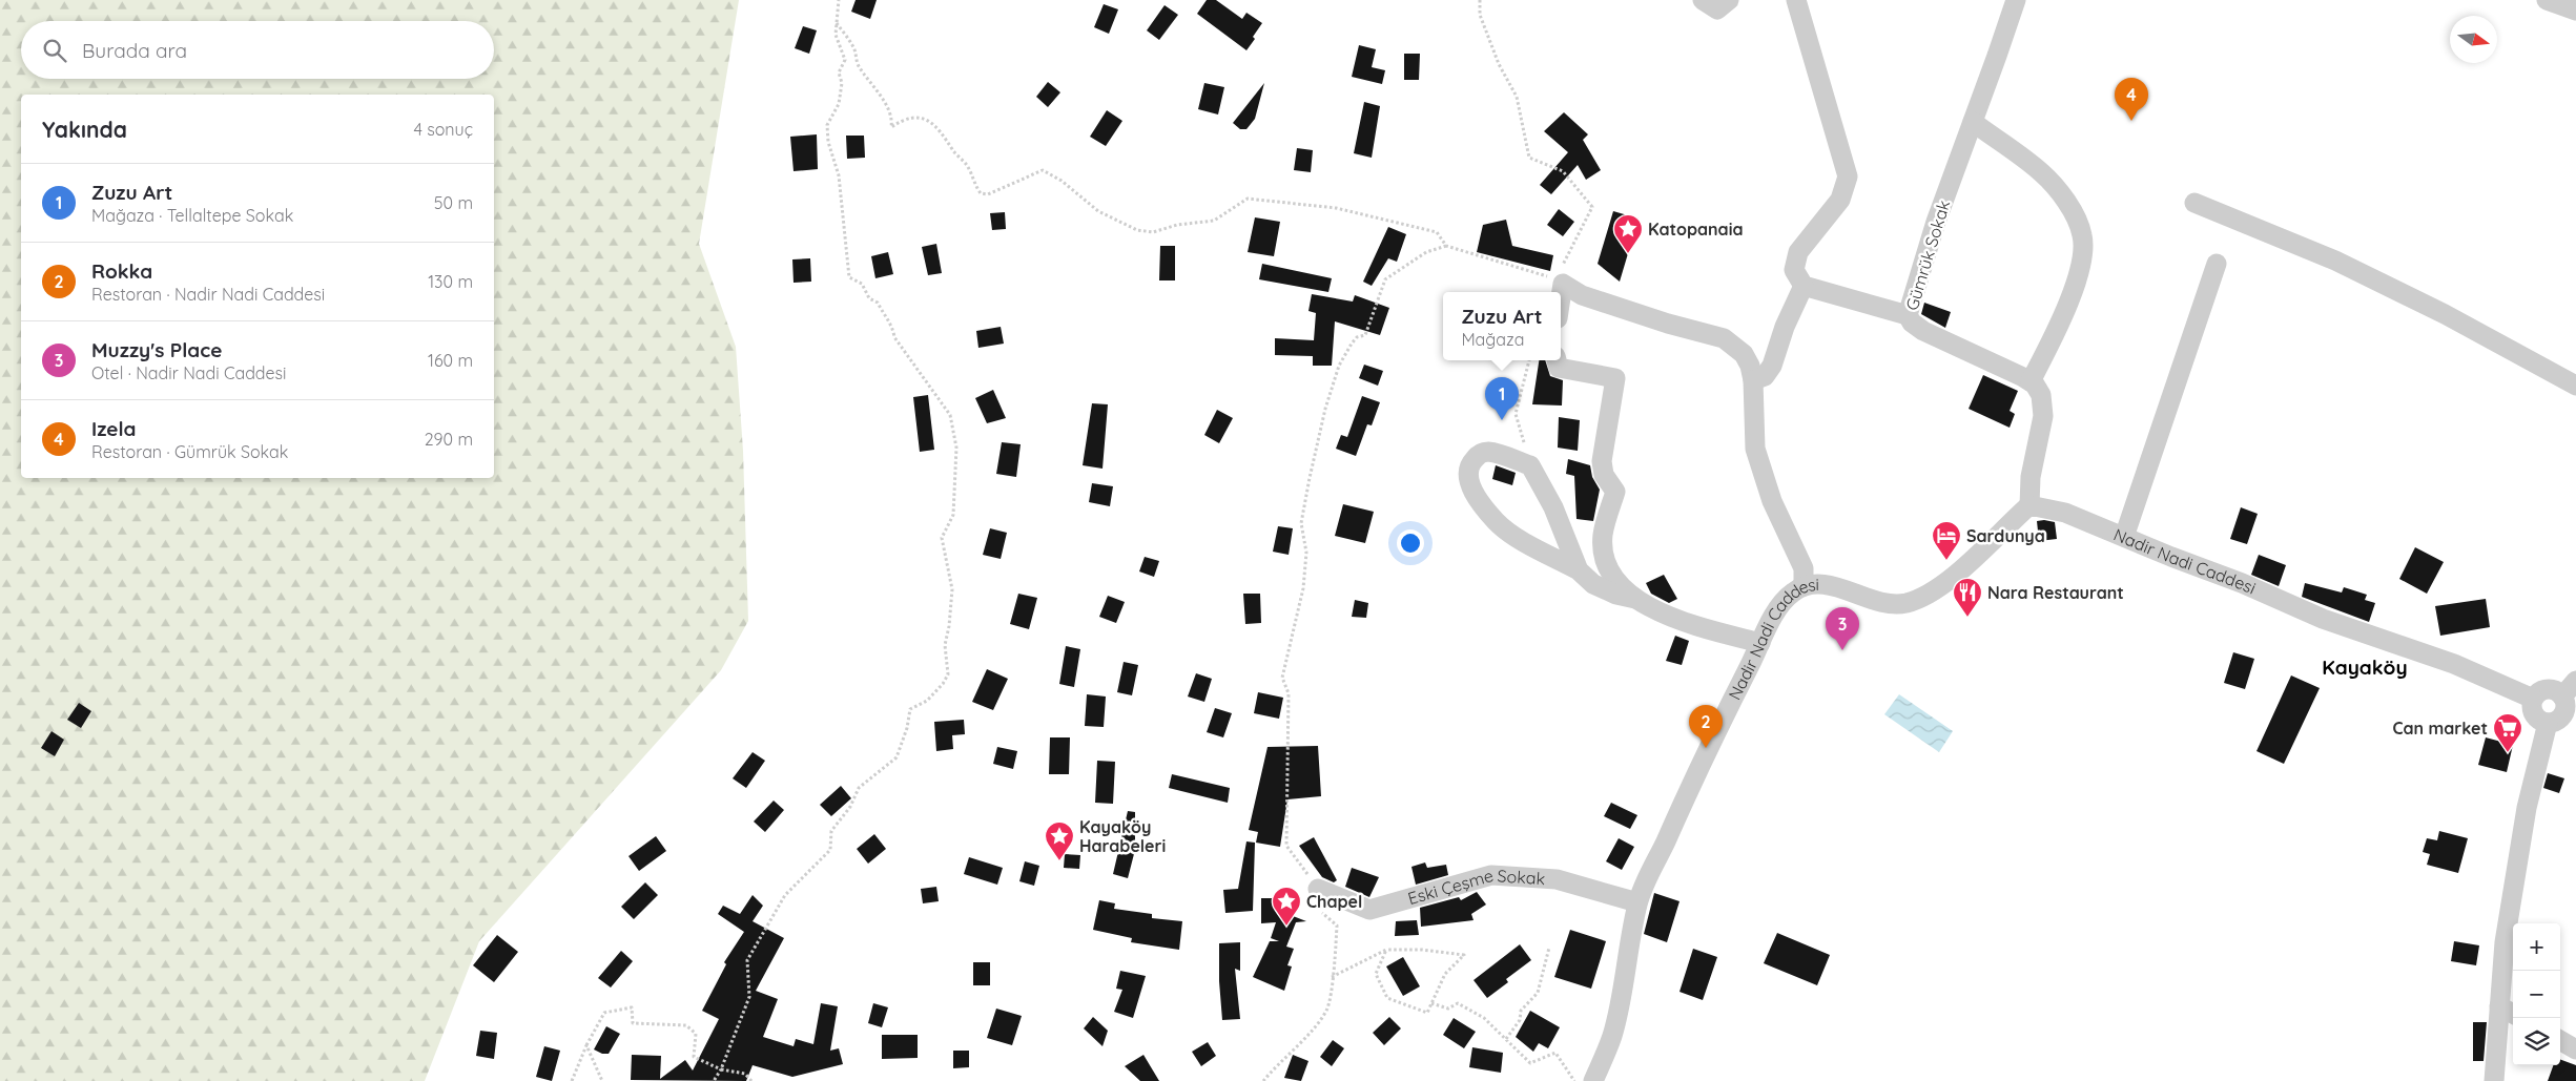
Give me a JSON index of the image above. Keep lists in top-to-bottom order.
{
  "streets": {
    "street": ["Gümrük Sokak", "Nadir Nadi Caddesi", "Eski Çeşme Sokak"]
  },
  "crossings": [
    ["Nadir Nadi Caddesi", "Eski Çeşme Sokak"]
  ],
  "districts": ["Kayaköy"],
  "places": {
    "place": ["Katopanaia", "Kayaköy Harabeleri", "Chapel"],
    "hotel": ["Sardunya"],
    "restaurant": ["Nara Restaurant"],
    "supermarket": ["Can market"]
  },
  "north": "right",
  "page": {
    "search": "Burada ara",
    "pins": [
      "4",
      "1",
      "3",
      "2"
    ],
    "heading": ["Yakında", "4 sonuç"],
    "list": [
      {
        "mark": "1",
        "name": "Zuzu Art",
        "note": "Mağaza · Tellaltepe Sokak",
        "value": "50 m"
      },
      {
        "mark": "2",
        "name": "Rokka",
        "note": "Restoran · Nadir Nadi Caddesi",
        "value": "130 m"
      },
      {
        "mark": "3",
        "name": "Muzzy's Place",
        "note": "Otel · Nadir Nadi Caddesi",
        "value": "160 m"
      },
      {
        "mark": "4",
        "name": "Izela",
        "note": "Restoran · Gümrük Sokak",
        "value": "290 m"
      }
    ],
    "popup": ["Zuzu Art", "Mağaza"],
    "map_buttons": ["+", "−"]
  }
}
